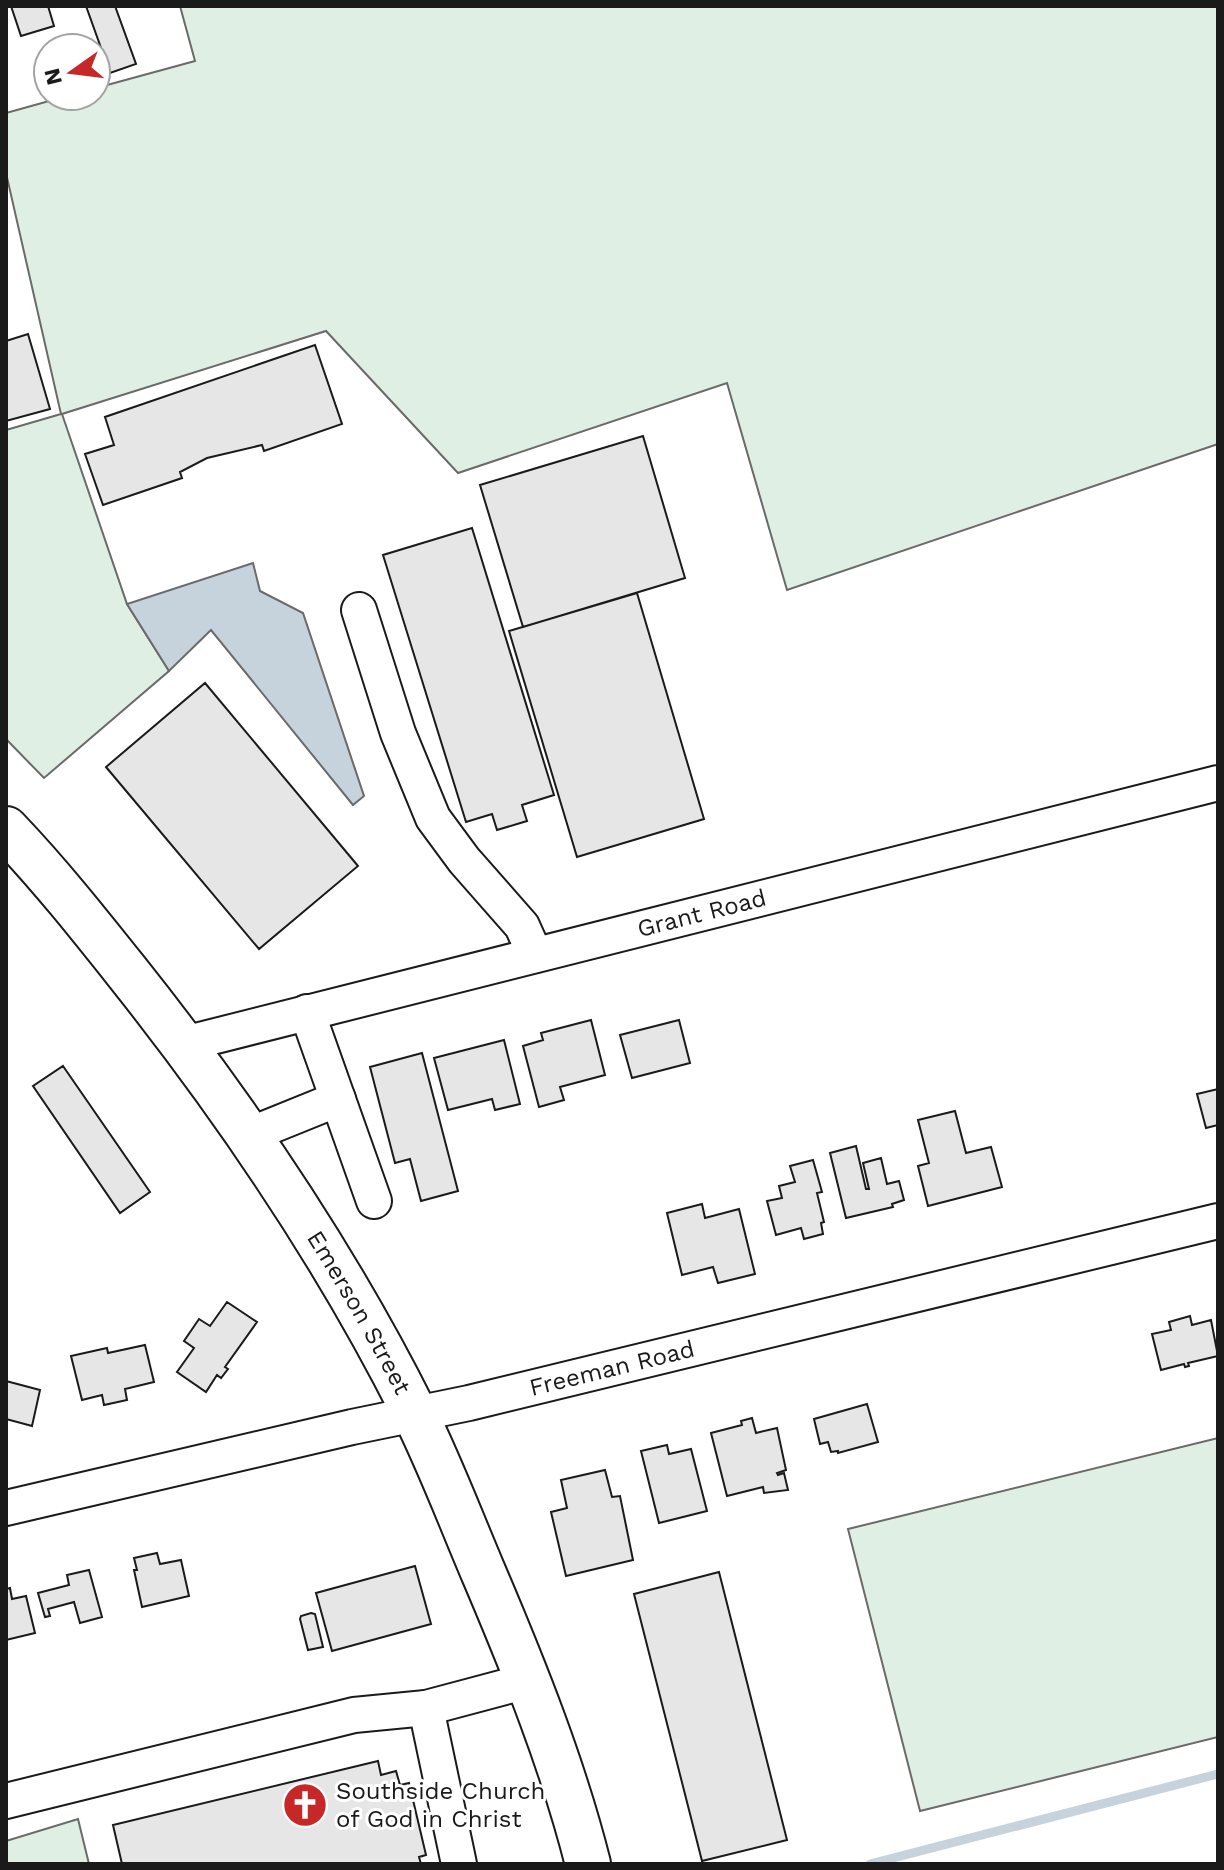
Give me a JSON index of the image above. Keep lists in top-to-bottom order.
{
  "streets": {
    "main road": ["Emerson Street"],
    "street": ["Grant Road", "Freeman Road"]
  },
  "crossings": [
    ["Grant Road", "Emerson Street"],
    ["Emerson Street", "Freeman Road"]
  ],
  "places": {
    "church": ["Southside Church of God in Christ"]
  },
  "north": "left"
}
